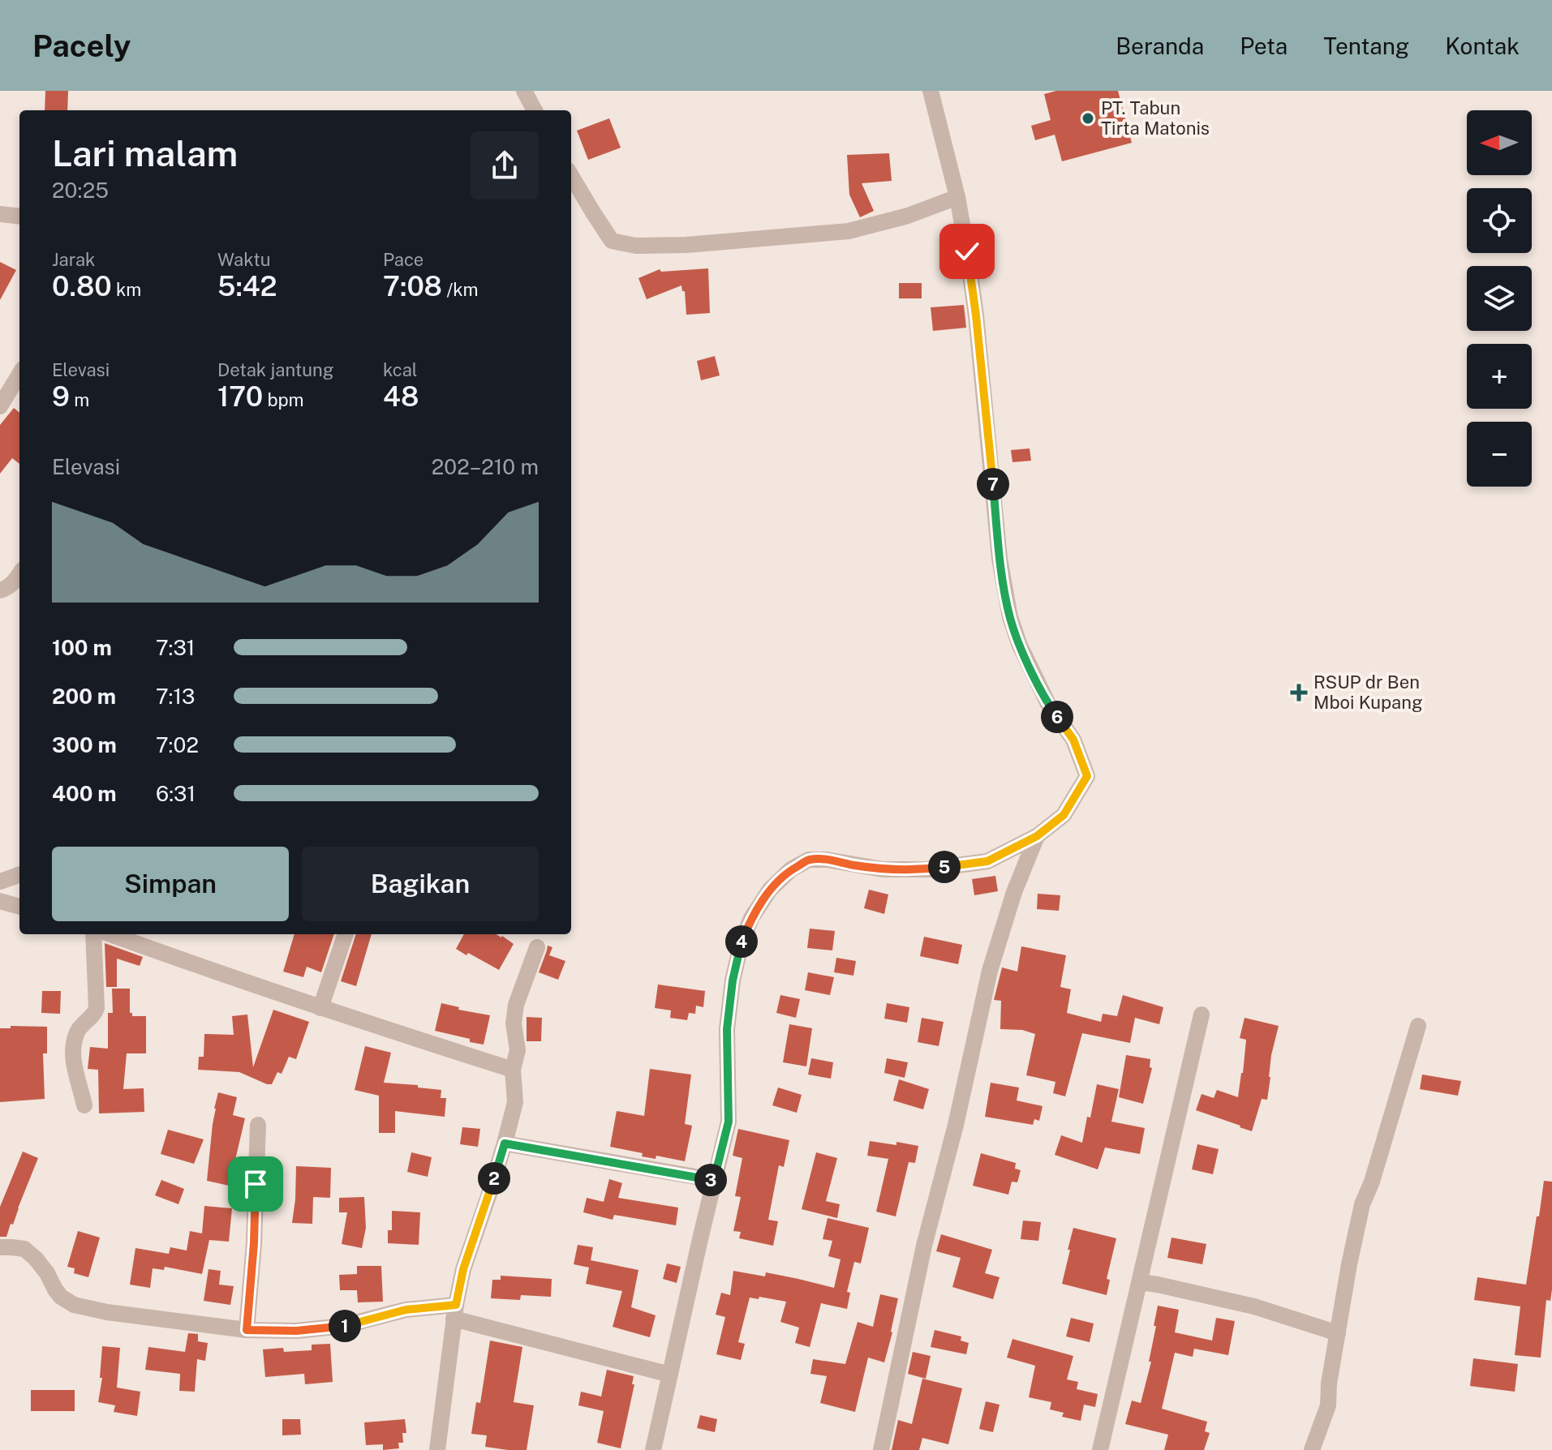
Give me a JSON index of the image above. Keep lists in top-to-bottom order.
{
  "places": {
    "other": ["PT. Tabun Tirta Matonis"],
    "health": ["RSUP dr Ben Mboi Kupang"]
  },
  "north": "left",
  "page": {
    "header": "Pacely",
    "nav": [
      "Beranda",
      "Peta",
      "Tentang",
      "Kontak"
    ],
    "map_buttons": ["+", "−"],
    "heading": ["Lari malam", "20:25"],
    "stats": [
      ["Jarak", "0.80 km"],
      ["Waktu", "5:42"],
      ["Pace", "7:08 /km"],
      ["Elevasi", "9 m"],
      ["Detak jantung", "170 bpm"],
      ["kcal", "48"]
    ],
    "chart": ["Elevasi", "202–210 m"],
    "pins": [
      "7",
      "6",
      "5",
      "4",
      "2",
      "3",
      "1"
    ],
    "list": [
      {
        "name": "100 m",
        "note": "7:31"
      },
      {
        "name": "200 m",
        "note": "7:13"
      },
      {
        "name": "300 m",
        "note": "7:02"
      },
      {
        "name": "400 m",
        "note": "6:31"
      }
    ],
    "buttons": ["Simpan", "Bagikan"]
  }
}
